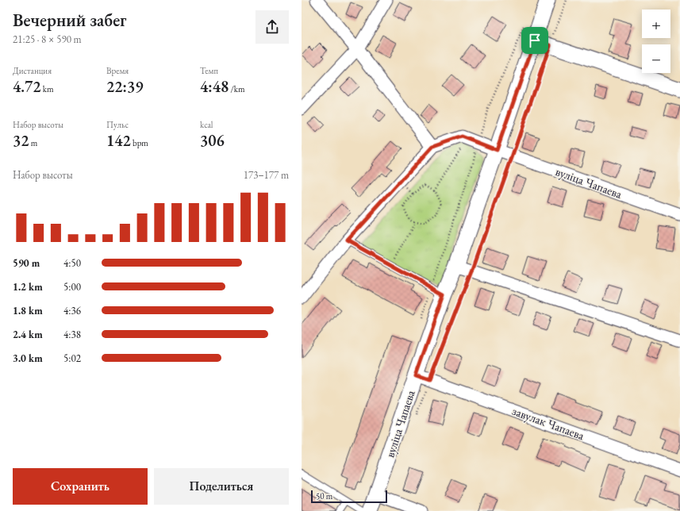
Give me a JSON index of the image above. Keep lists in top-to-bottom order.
{
  "streets": {
    "street": ["вуліца Чапаева", "завулак Чапаева"]
  },
  "crossings": [
    ["вуліца Чапаева", "завулак Чапаева"]
  ],
  "scale_bar": "50 m",
  "page": {
    "heading": ["Вечерний забег", "21:25 · 8 × 590 m"],
    "map_buttons": ["+", "−"],
    "stats": [
      ["Дистанция", "4.72 km"],
      ["Время", "22:39"],
      ["Темп", "4:48 /km"],
      ["Набор высоты", "32 m"],
      ["Пульс", "142 bpm"],
      ["kcal", "306"]
    ],
    "chart": ["Набор высоты", "173–177 m"],
    "list": [
      {
        "name": "590 m",
        "note": "4:50"
      },
      {
        "name": "1.2 km",
        "note": "5:00"
      },
      {
        "name": "1.8 km",
        "note": "4:36"
      },
      {
        "name": "2.4 km",
        "note": "4:38"
      },
      {
        "name": "3.0 km",
        "note": "5:02"
      }
    ],
    "buttons": ["Сохранить", "Поделиться"],
    "scale": "50 m"
  }
}
